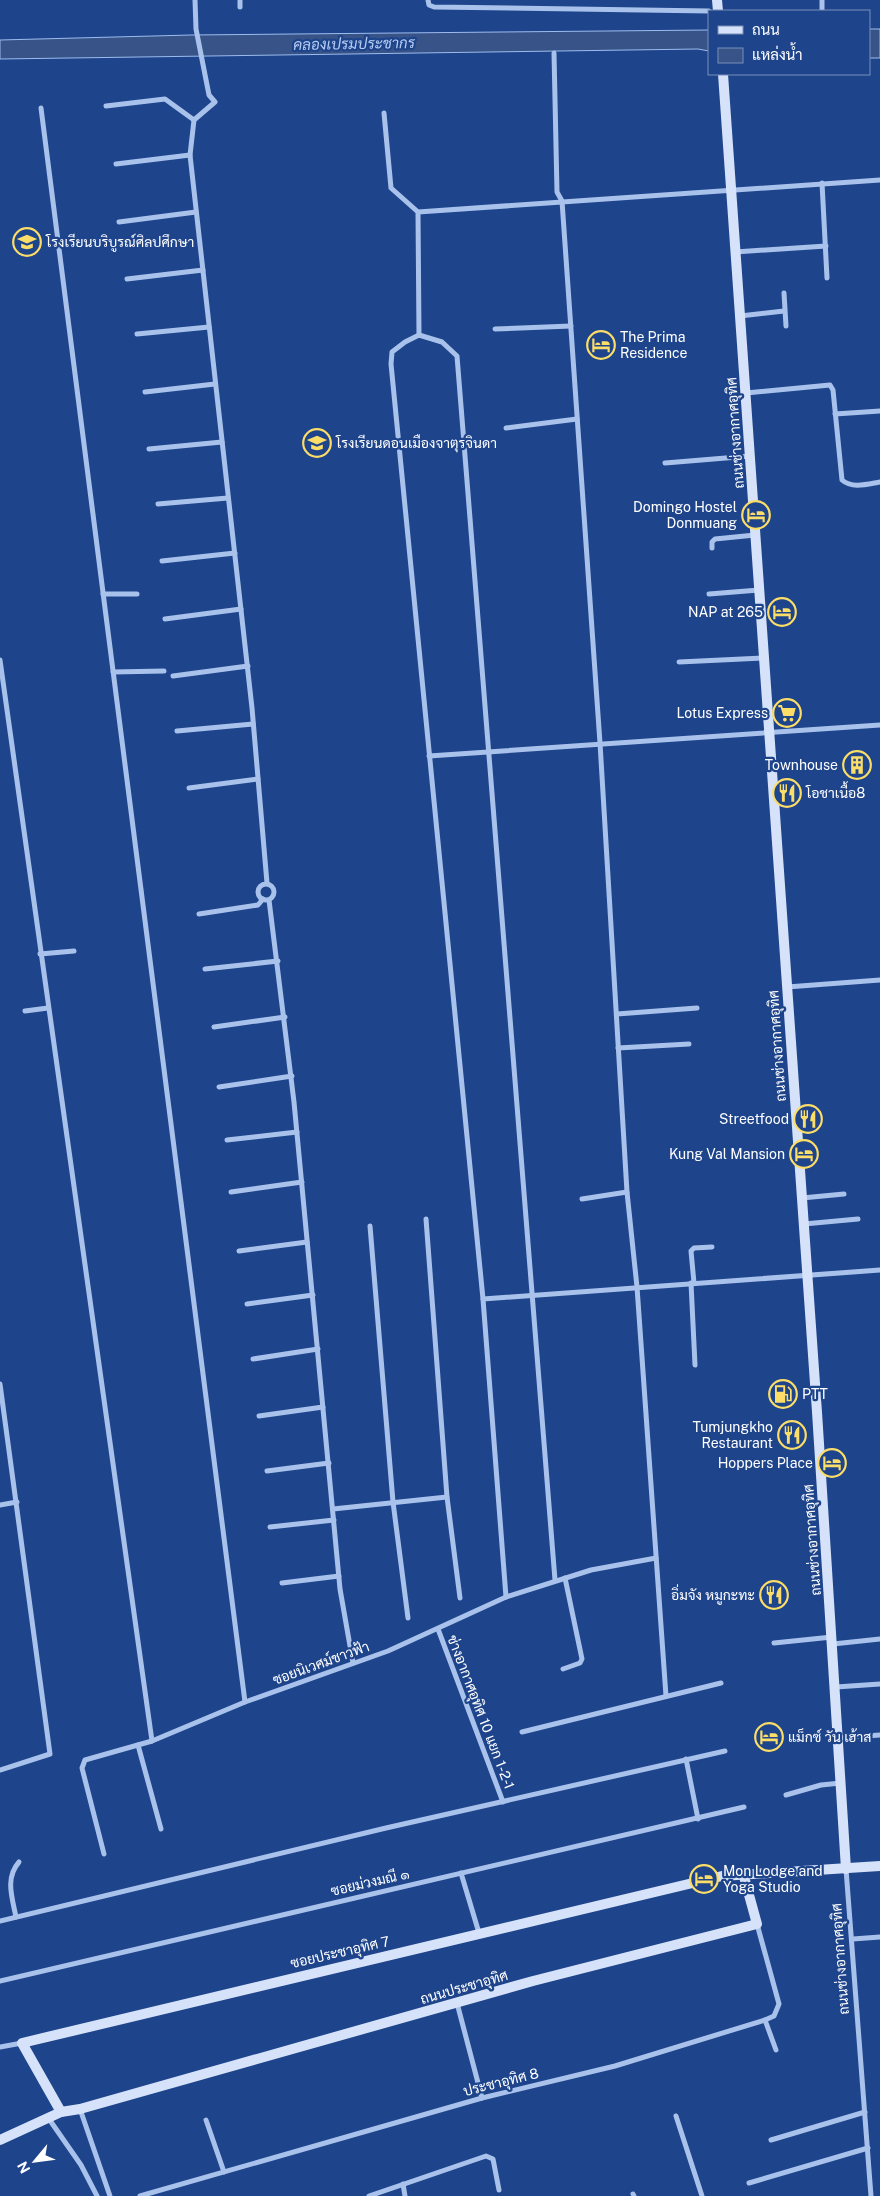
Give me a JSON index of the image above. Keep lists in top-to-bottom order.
{
  "streets": {
    "street": [
      "ถนนช่างอากาศอุทิศ",
      "ซอยนิเวศม์ชาวฟ้า",
      "ช่างอากาศอุทิศ 10 แยก 1-2-1",
      "ซอยม่วงมณี ๑",
      "ซอยประชาอุทิศ 7",
      "ถนนประชาอุทิศ",
      "ประชาอุทิศ 8"
    ]
  },
  "crossings": [
    ["ซอยนิเวศม์ชาวฟ้า", "ช่างอากาศอุทิศ 10 แยก 1-2-1"]
  ],
  "water": ["คลองเปรมประชากร"],
  "places": {
    "school or university": ["โรงเรียนบริบูรณ์ศิลปศึกษา", "โรงเรียนดอนเมืองจาตุรจินดา"],
    "hotel": [
      "The Prima Residence",
      "Domingo Hostel Donmuang",
      "NAP at 265",
      "Kung Val Mansion",
      "Hoppers Place",
      "แม็กซ์ วัน เฮ้าส",
      "Mon Lodge and Yoga Studio"
    ],
    "supermarket": ["Lotus Express"],
    "building": ["Townhouse"],
    "restaurant": [
      "โอชาเนื้อ8",
      "Streetfood",
      "Tumjungkho Restaurant",
      "อิ่มจัง หมูกะทะ"
    ],
    "fuel station": ["PTT"]
  },
  "legend": ["ถนน", "แหล่งน้ำ"],
  "north": "bottom left"
}
